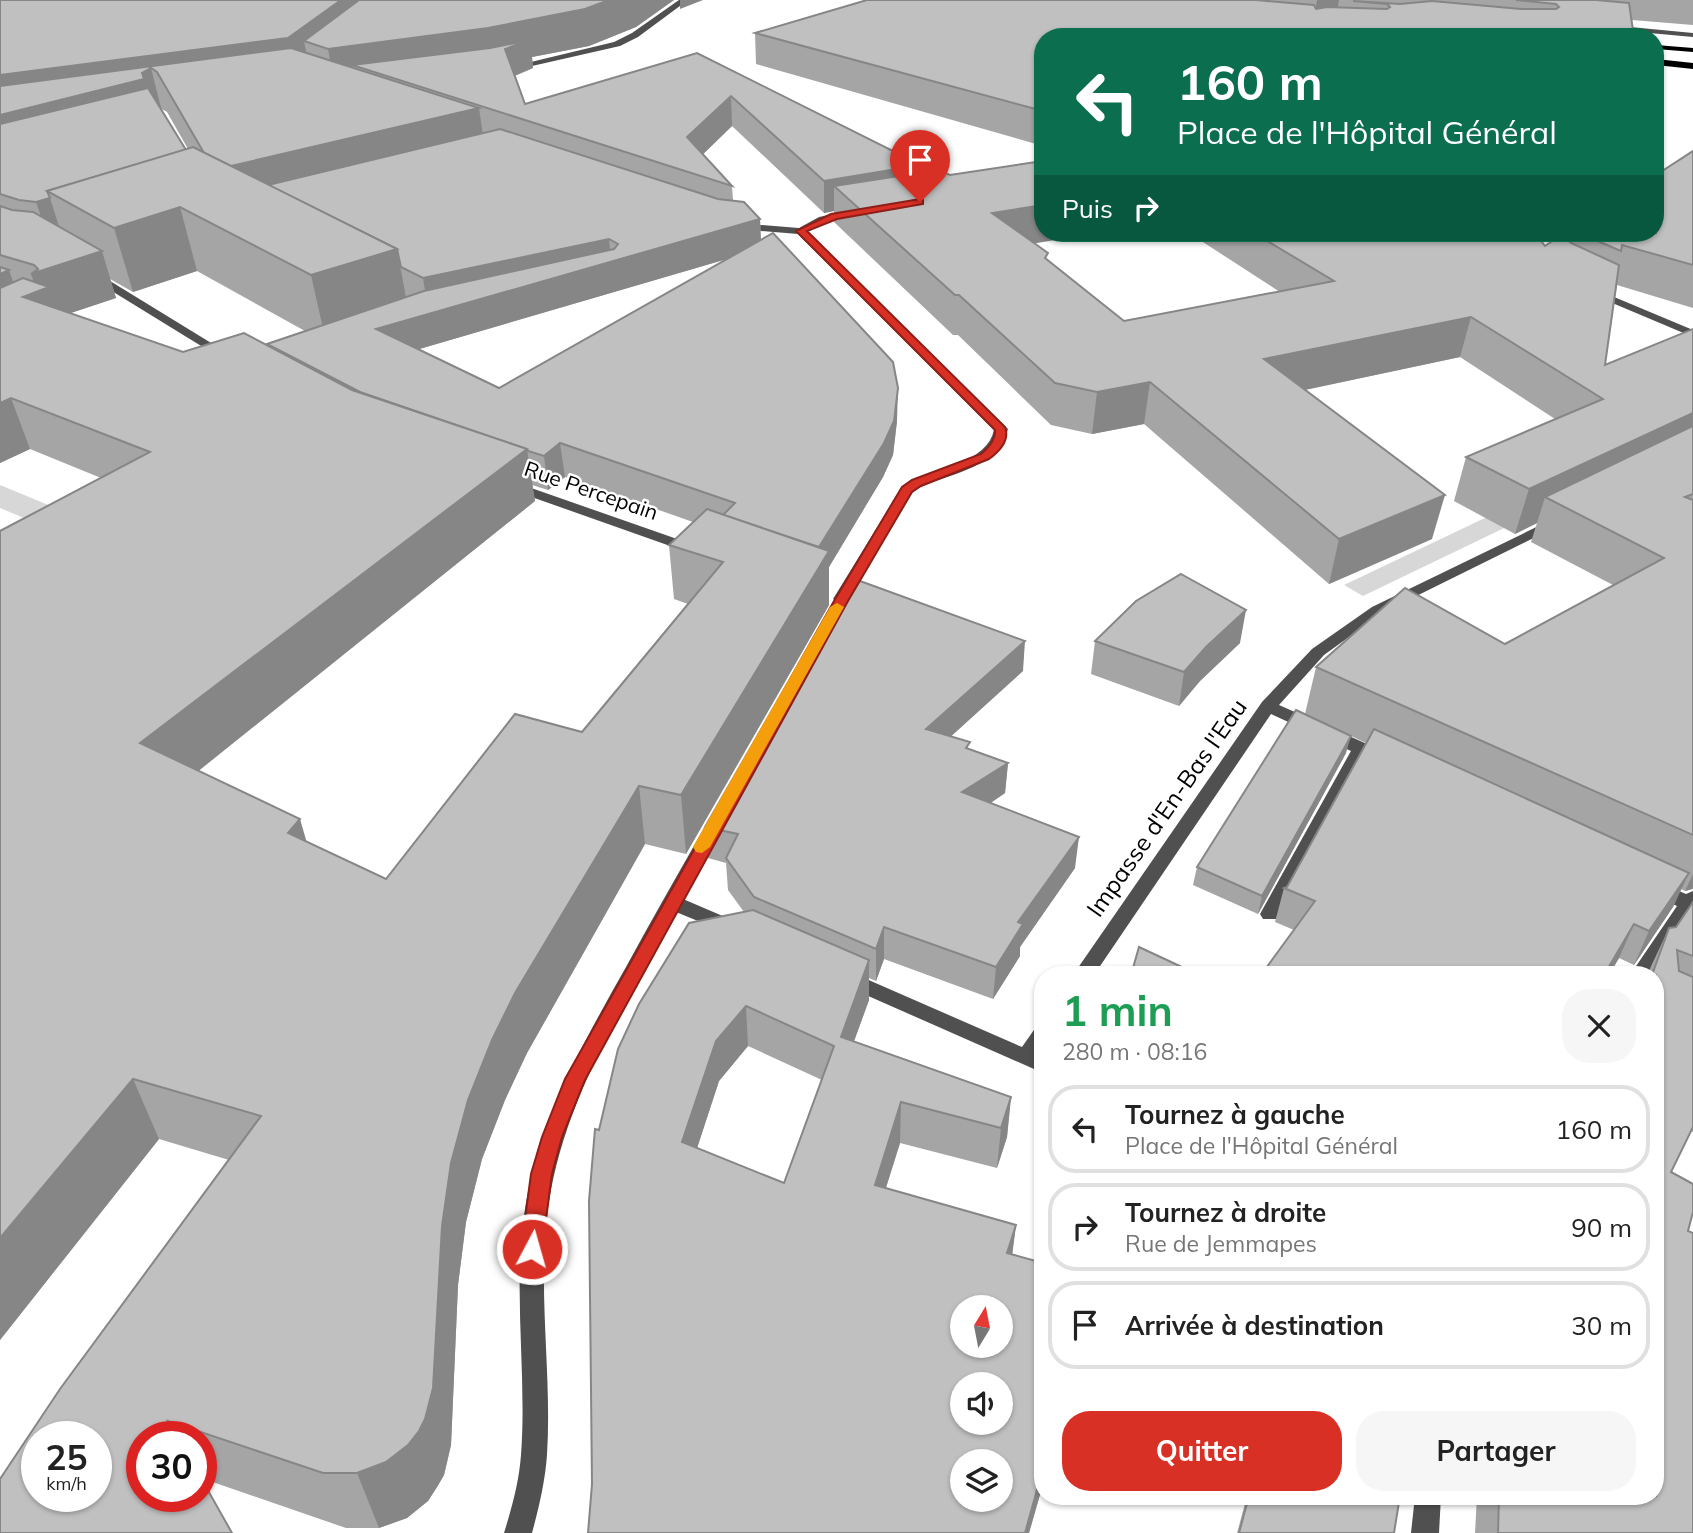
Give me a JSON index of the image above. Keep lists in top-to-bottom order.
{
  "streets": {
    "street": ["Rue Percepain", "Impasse d'En-Bas l'Eau"]
  },
  "north": "top",
  "page": {
    "turn": ["160 m", "Place de l'Hôpital Général"],
    "then": "Puis",
    "heading": ["1 min", "280 m · 08:16"],
    "list": [
      {
        "name": "Tournez à gauche",
        "note": "Place de l'Hôpital Général",
        "value": "160 m"
      },
      {
        "name": "Tournez à droite",
        "note": "Rue de Jemmapes",
        "value": "90 m"
      },
      {
        "name": "Arrivée à destination",
        "value": "30 m"
      }
    ],
    "buttons": ["Quitter", "Partager"],
    "speed": "25 km/h",
    "limit": "30"
  }
}
